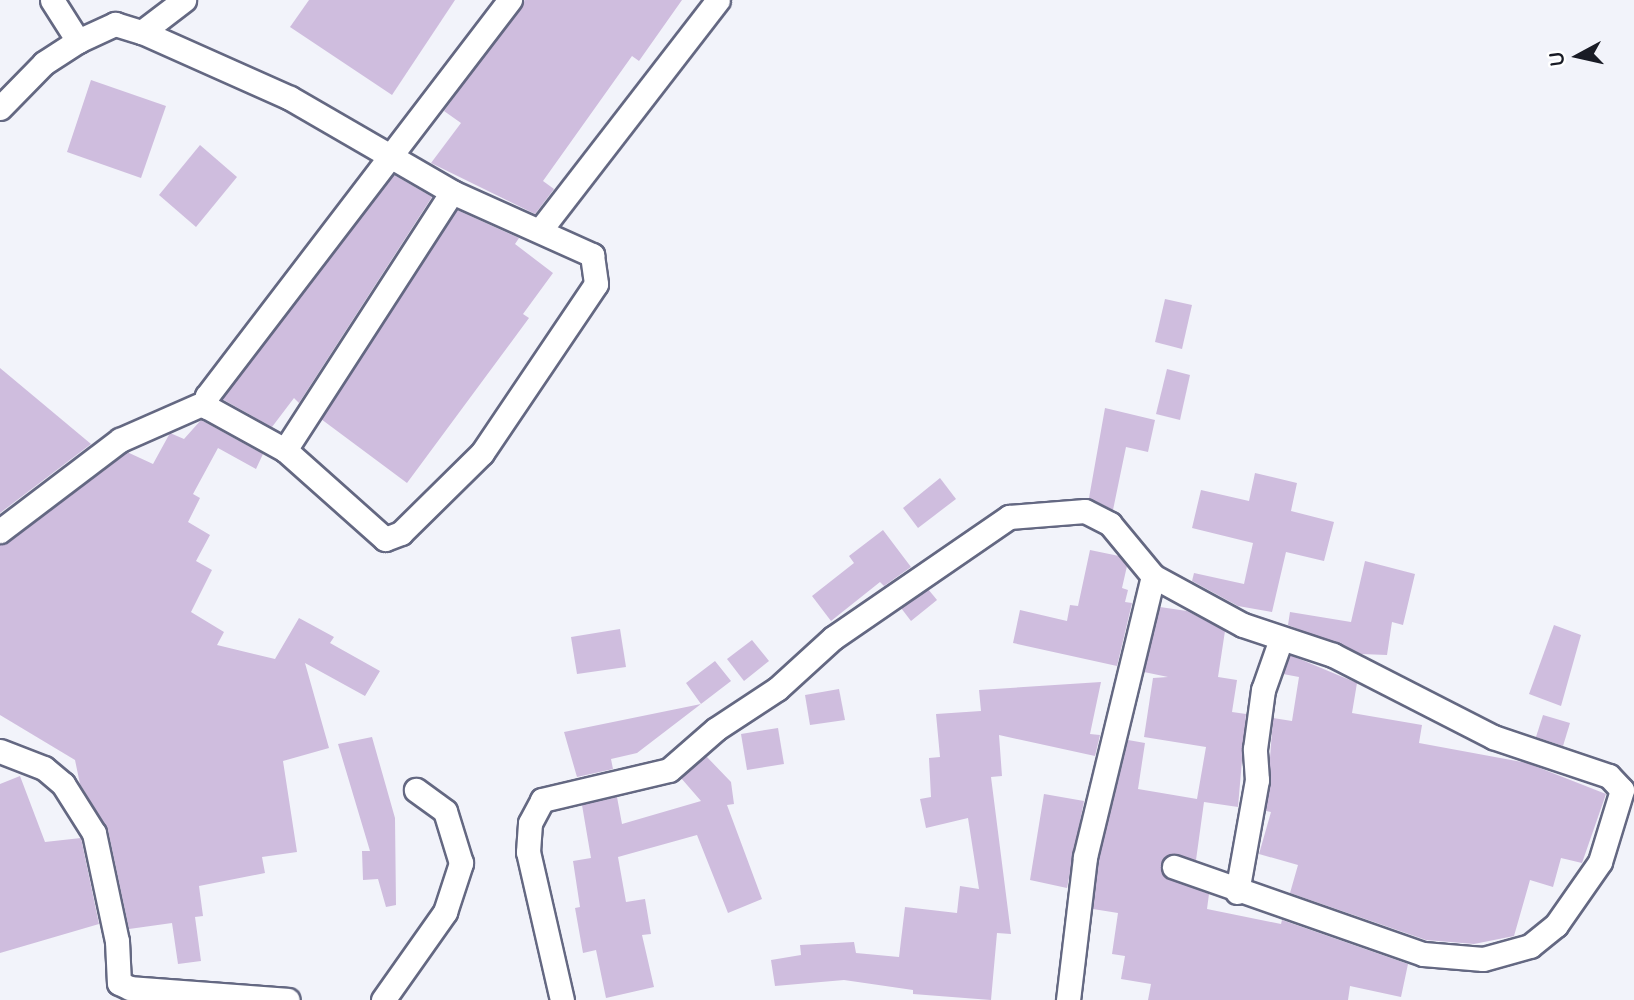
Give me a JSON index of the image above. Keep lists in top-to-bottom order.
{
  "north": "left"
}
